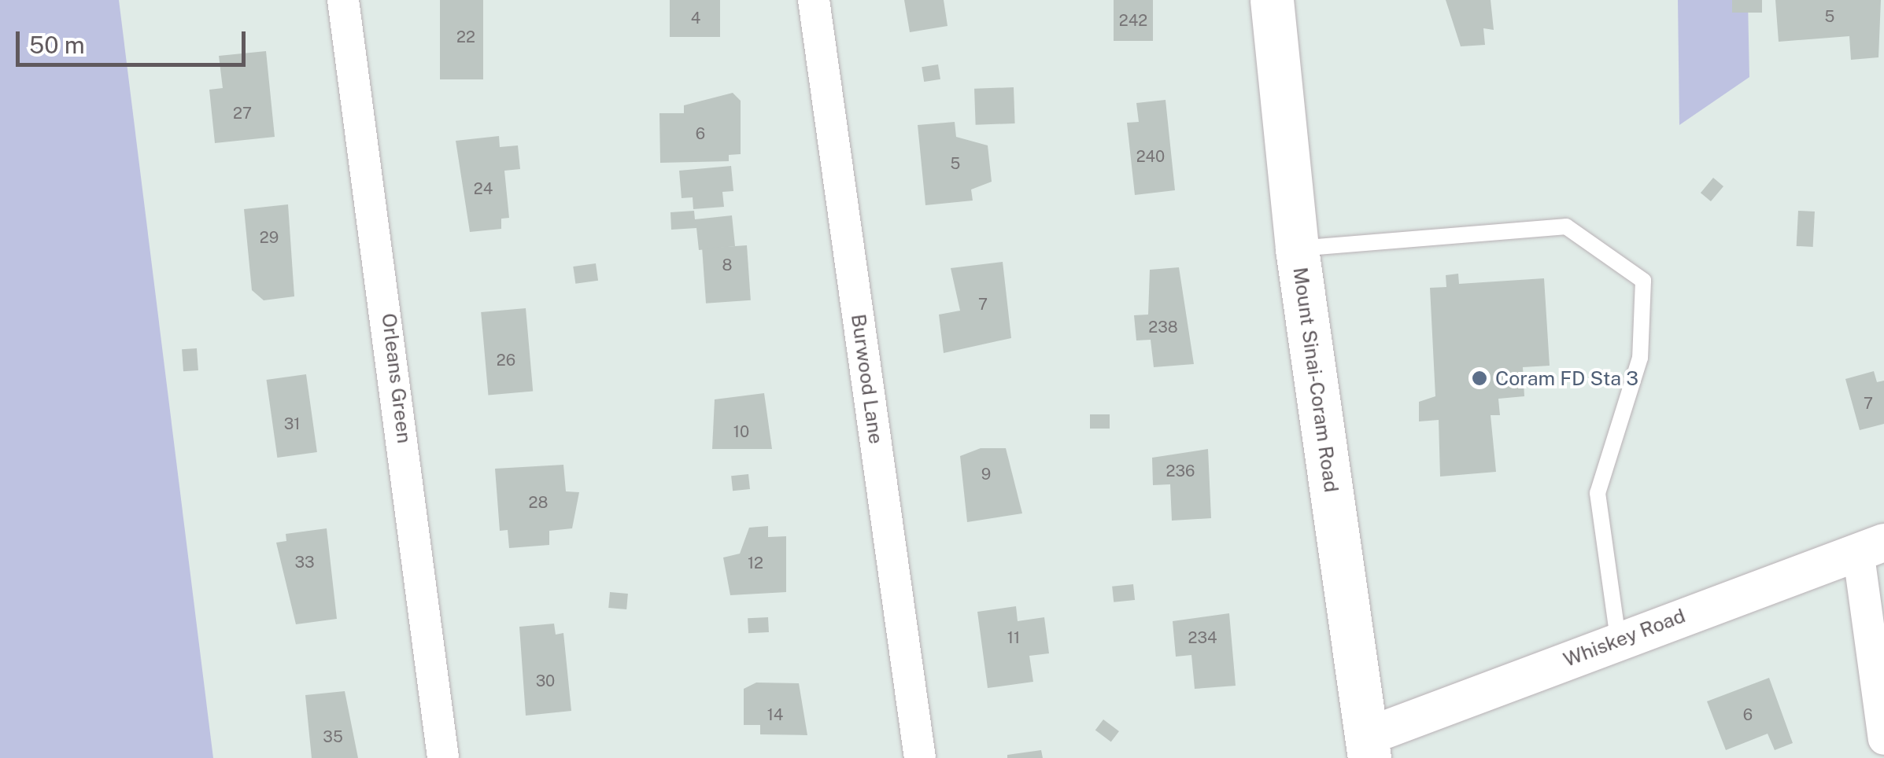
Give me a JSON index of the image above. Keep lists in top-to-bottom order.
{
  "streets": {
    "main road": ["Mount Sinai-Coram Road"],
    "street": ["Orleans Green", "Burwood Lane", "Whiskey Road"]
  },
  "crossings": [
    ["Mount Sinai-Coram Road", "Whiskey Road"]
  ],
  "places": ["Coram FD Sta 3"],
  "house_numbers": [
    "5",
    "4",
    "242",
    "22",
    "27",
    "6",
    "240",
    "5",
    "24",
    "29",
    "8",
    "7",
    "238",
    "26",
    "7",
    "31",
    "10",
    "236",
    "9",
    "28",
    "33",
    "12",
    "11",
    "234",
    "30",
    "14",
    "6",
    "35"
  ],
  "scale_bar": "50 m"
}
